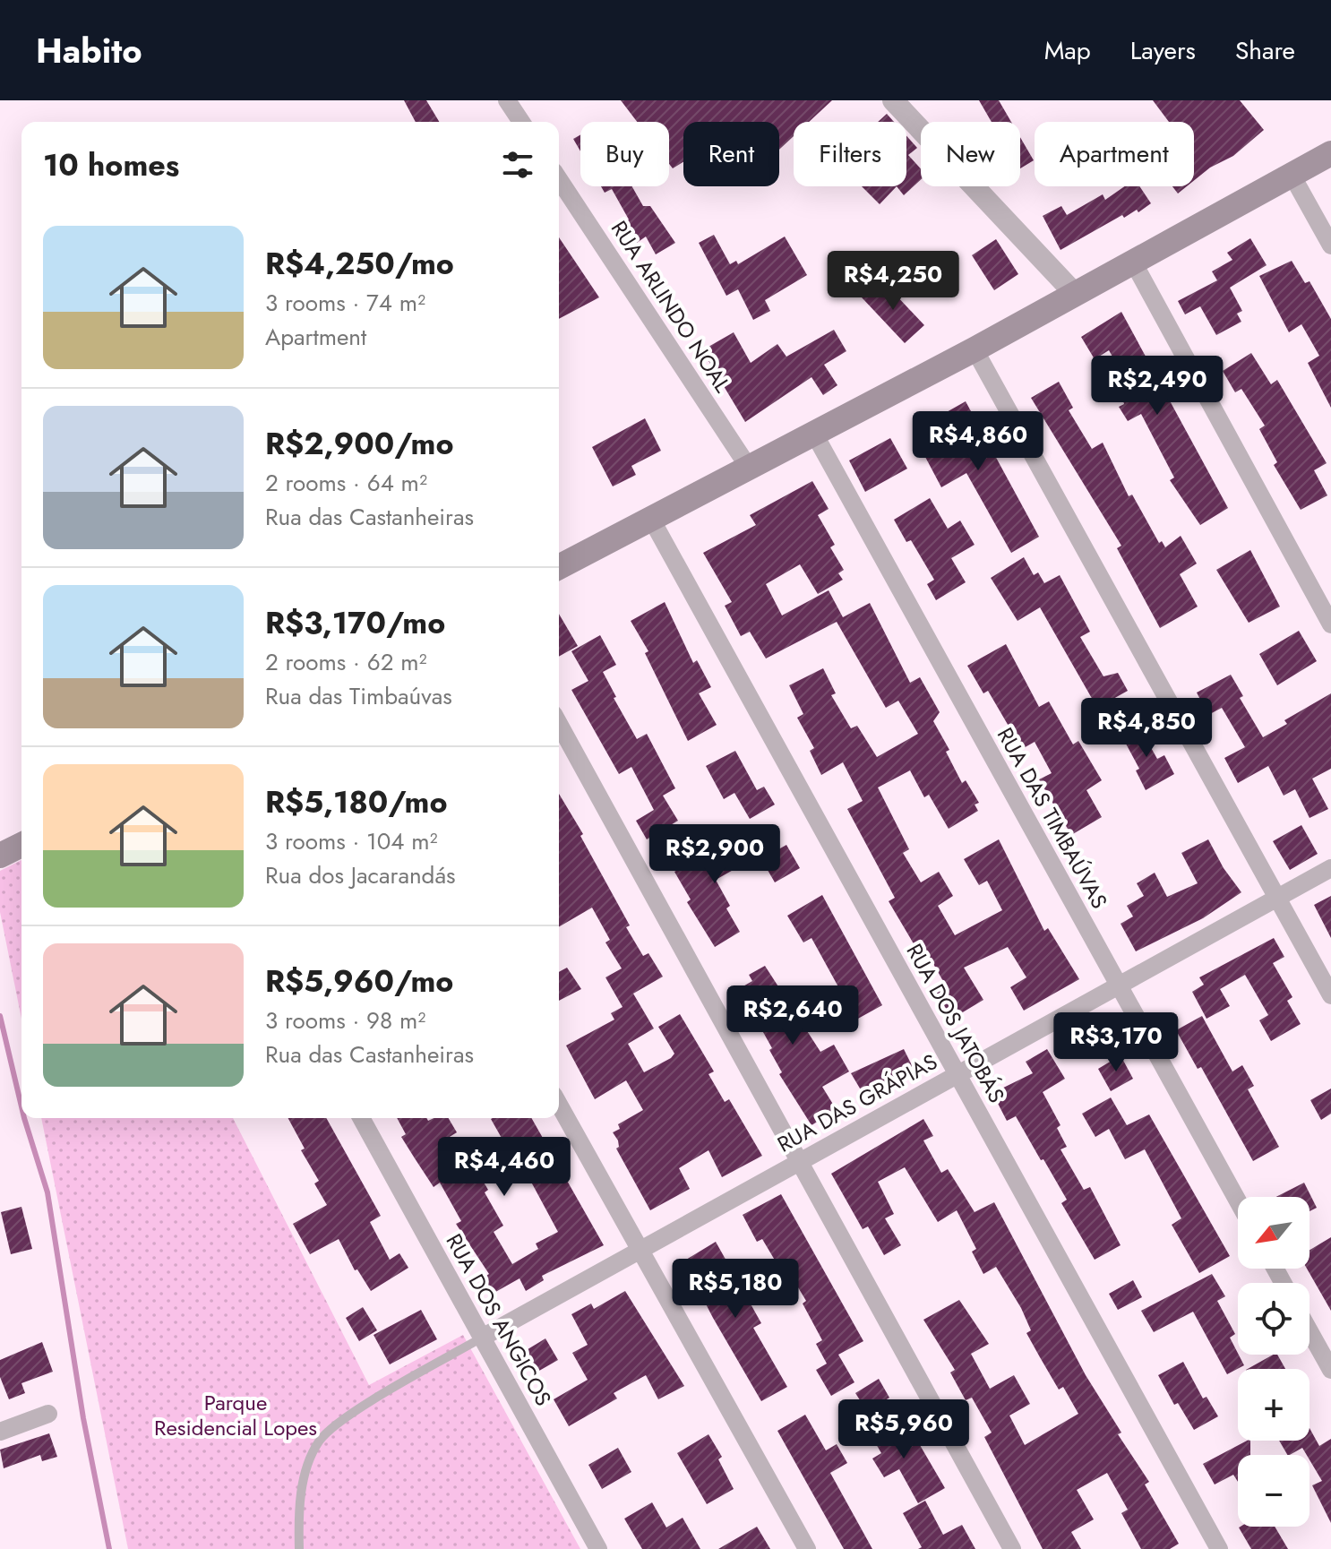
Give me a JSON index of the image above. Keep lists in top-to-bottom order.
{
  "streets": {
    "street": [
      "RUA ARLINDO NOAL",
      "RUA DAS TIMBAÚVAS",
      "RUA DOS JATOBÁS",
      "RUA DAS GRÁPIAS",
      "RUA DOS ANGICOS"
    ]
  },
  "crossings": [
    ["RUA DAS TIMBAÚVAS", "RUA DAS GRÁPIAS"],
    ["RUA DOS JATOBÁS", "RUA DAS GRÁPIAS"],
    ["RUA DAS GRÁPIAS", "RUA DOS ANGICOS"]
  ],
  "parks": ["Parque Residencial Lopes"],
  "north": "bottom left",
  "page": {
    "header": "Habito",
    "nav": ["Map", "Layers", "Share"],
    "chip": [
      "Buy",
      "Rent",
      "Filters",
      "New",
      "Apartment"
    ],
    "heading": "10 homes",
    "list": [
      {
        "name": "R$4,250/mo",
        "note": "3 rooms · 74 m² · Apartment"
      },
      {
        "name": "R$2,900/mo",
        "note": "2 rooms · 64 m² · Rua das Castanheiras"
      },
      {
        "name": "R$3,170/mo",
        "note": "2 rooms · 62 m² · Rua das Timbaúvas"
      },
      {
        "name": "R$5,180/mo",
        "note": "3 rooms · 104 m² · Rua dos Jacarandás"
      },
      {
        "name": "R$5,960/mo",
        "note": "3 rooms · 98 m² · Rua das Castanheiras"
      }
    ],
    "price": [
      "R$4,250",
      "R$2,490",
      "R$4,860",
      "R$4,850",
      "R$2,900",
      "R$2,640",
      "R$3,170",
      "R$4,460",
      "R$5,180",
      "R$5,960"
    ],
    "map_buttons": ["+", "−"]
  }
}
